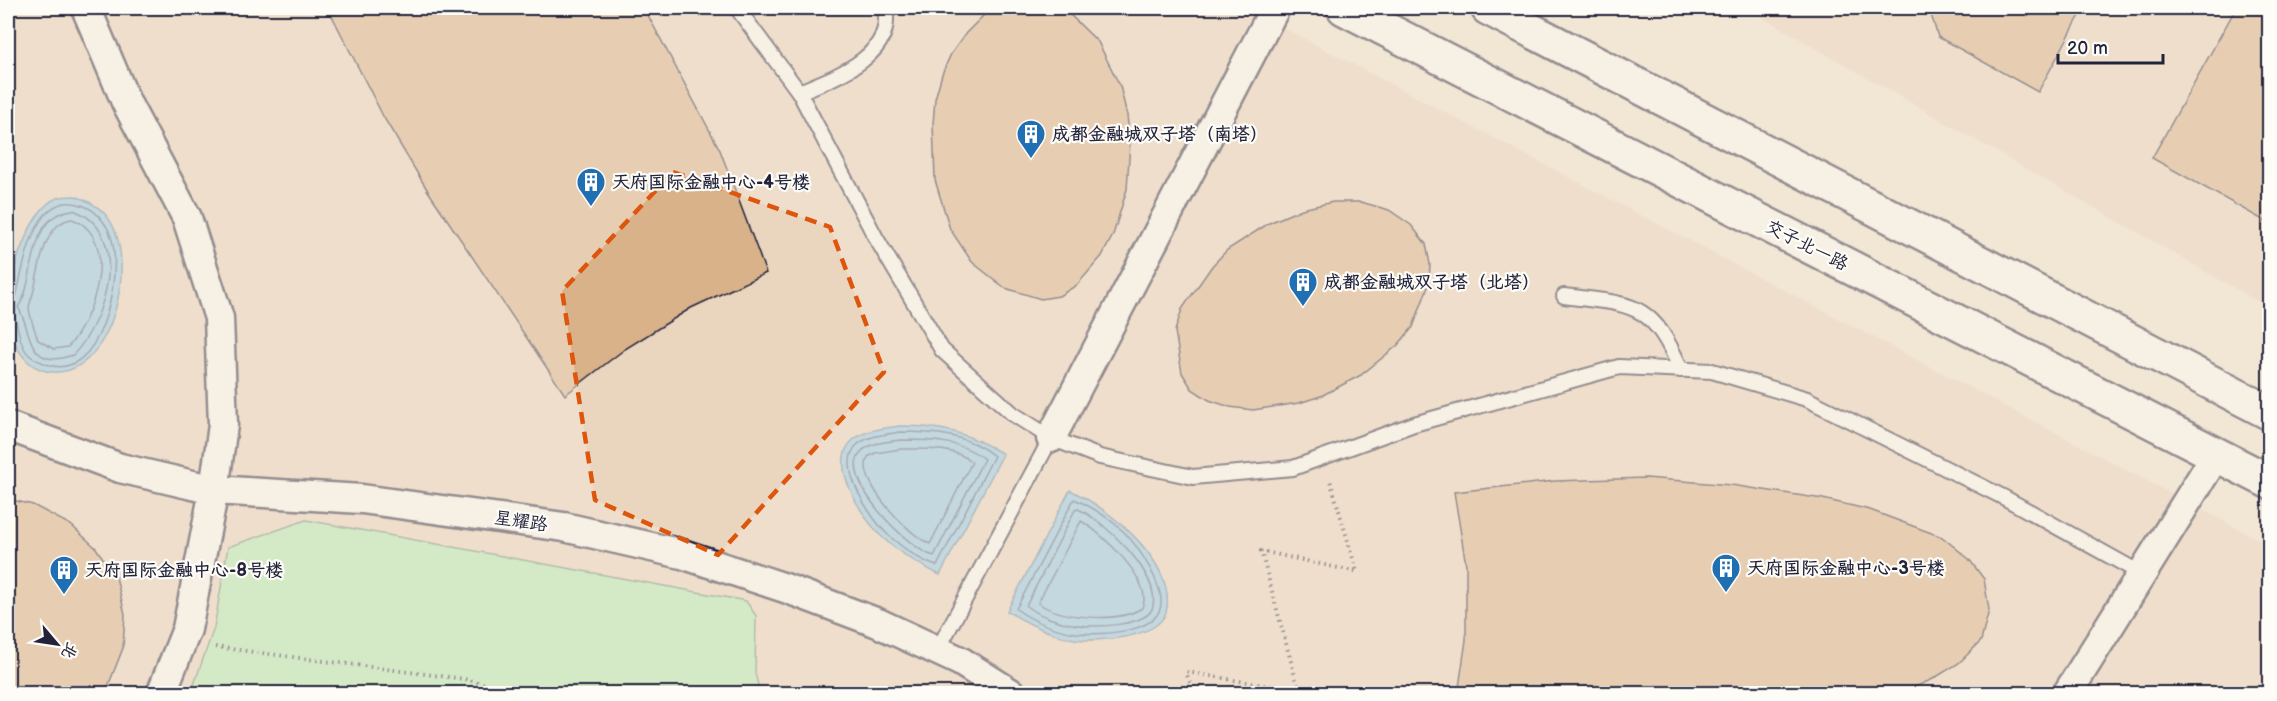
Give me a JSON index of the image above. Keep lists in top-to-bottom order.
{
  "streets": {
    "street": ["交子北一路", "星耀路"]
  },
  "places": {
    "building": [
      "成都金融城双子塔（南塔）",
      "天府国际金融中心-4号楼",
      "成都金融城双子塔（北塔）",
      "天府国际金融中心-3号楼",
      "天府国际金融中心-8号楼"
    ]
  },
  "scale_bar": "20 m",
  "north": "bottom right"
}
